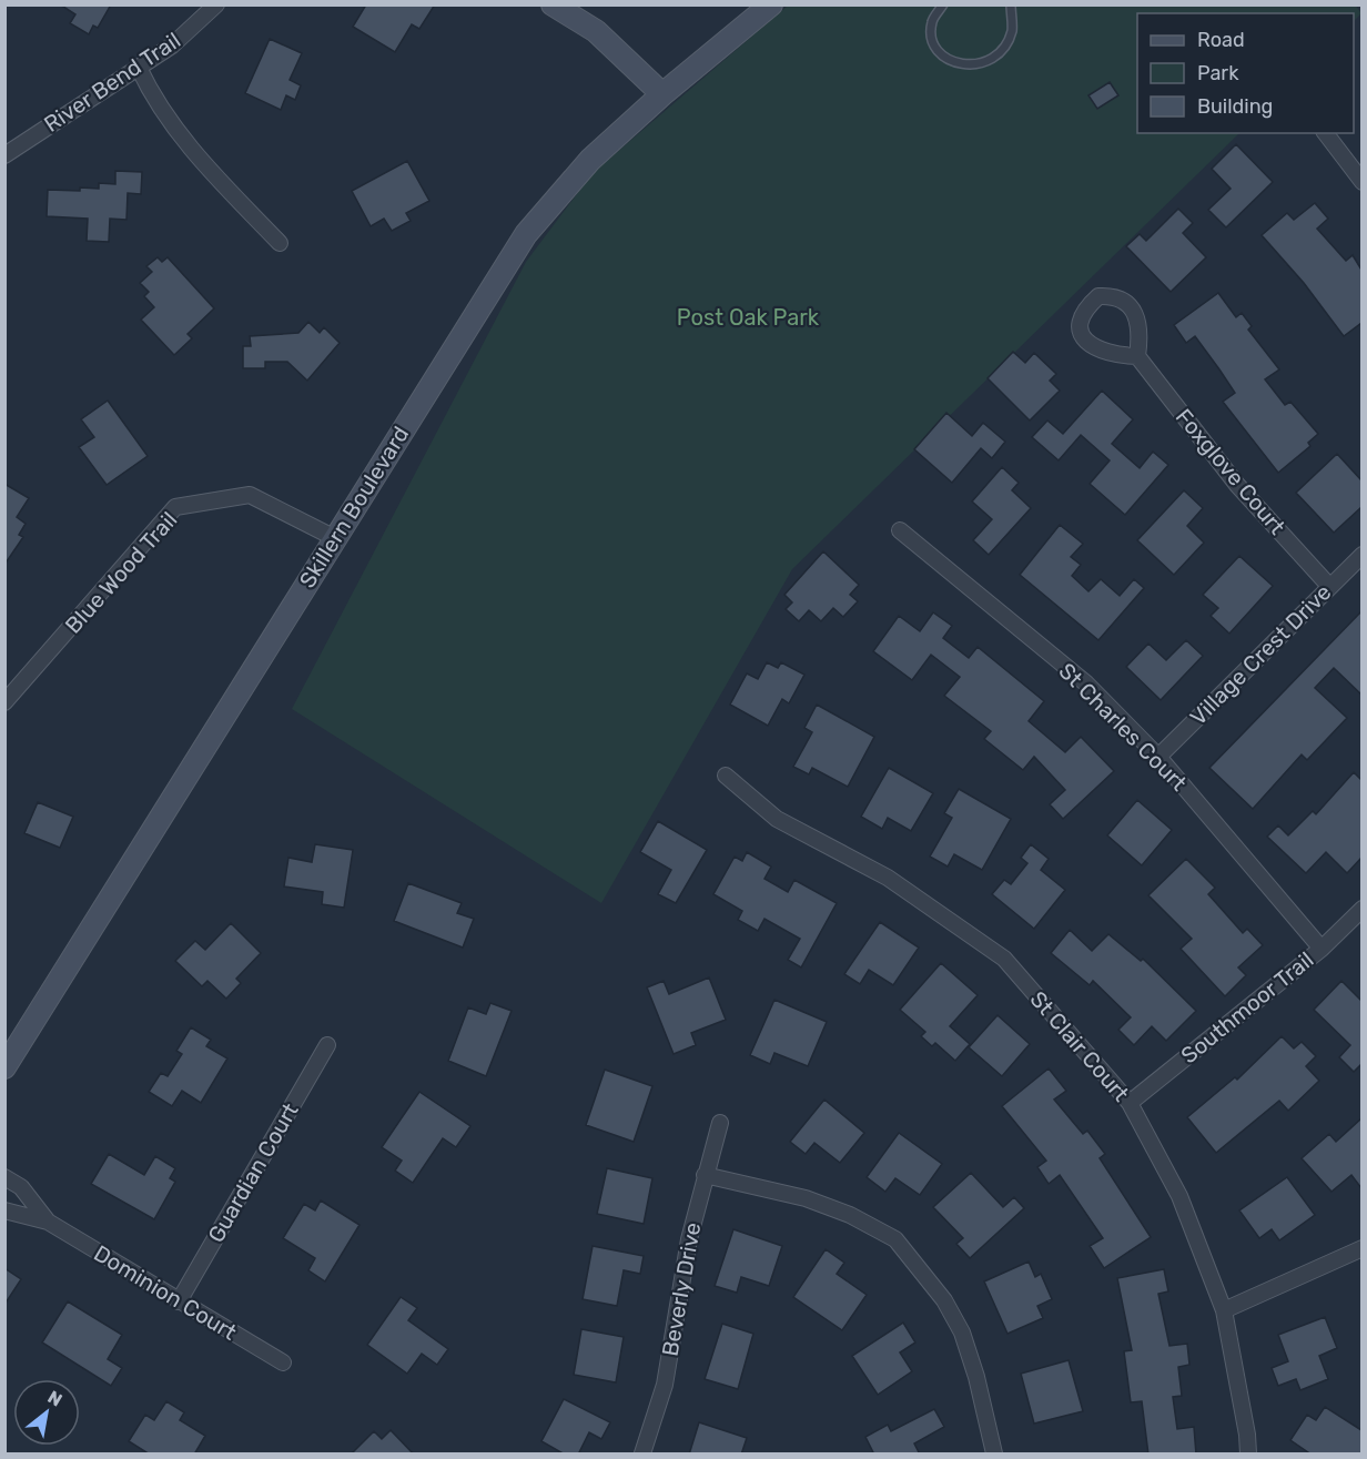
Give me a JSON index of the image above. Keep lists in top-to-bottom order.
{
  "streets": {
    "street": [
      "River Bend Trail",
      "Foxglove Court",
      "Skillern Boulevard",
      "Blue Wood Trail",
      "Village Crest Drive",
      "St Charles Court",
      "Southmoor Trail",
      "St Clair Court",
      "Guardian Court",
      "Beverly Drive",
      "Dominion Court"
    ]
  },
  "crossings": [
    ["Foxglove Court", "Village Crest Drive"],
    ["Skillern Boulevard", "Blue Wood Trail"],
    ["Village Crest Drive", "St Charles Court"],
    ["St Charles Court", "Southmoor Trail"],
    ["Southmoor Trail", "St Clair Court"],
    ["Guardian Court", "Dominion Court"]
  ],
  "parks": ["Post Oak Park"],
  "legend": ["Road", "Park", "Building"],
  "north": "top right"
}
